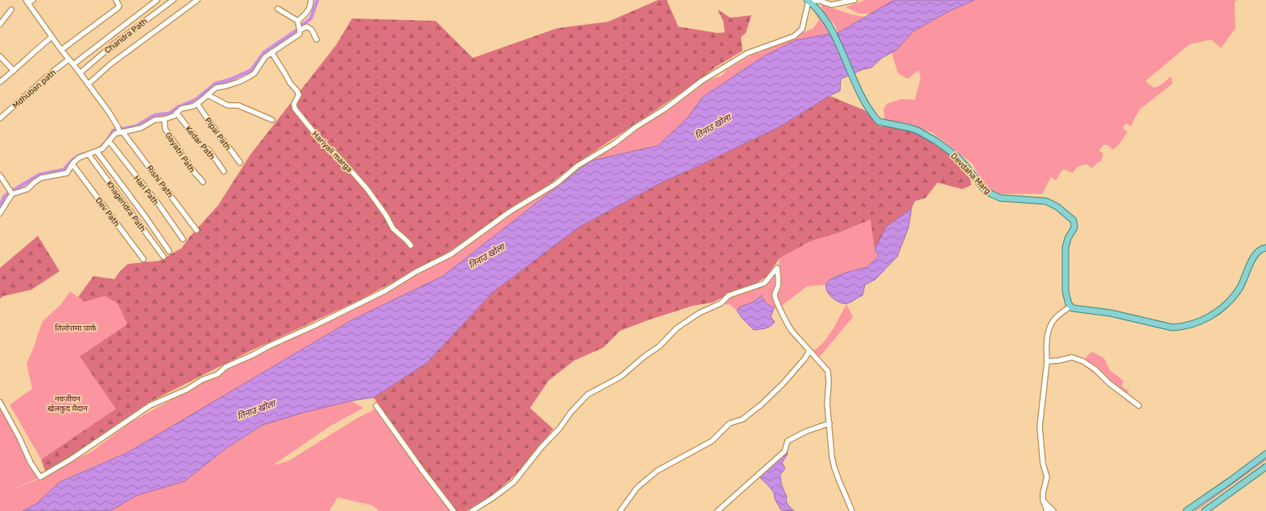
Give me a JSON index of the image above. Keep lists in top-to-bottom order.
{
  "streets": {
    "main road": ["Devdaha Marg"],
    "street": [
      "Chandra Path",
      "Mdhuban path",
      "Pipal Path",
      "Kedar Path",
      "Hariyali marga",
      "Gayatri Path",
      "Rishi Path",
      "Hari Path",
      "Khagendra Path",
      "Dev Path"
    ]
  },
  "crossings": [
    ["Chandra Path", "Rishi Path"],
    ["Mdhuban path", "Rishi Path"]
  ],
  "water": ["तिनाउ खोला"],
  "parks": ["तिलोत्तमा पार्क", "नवजीवन खेलकुद मैदान"]
}
